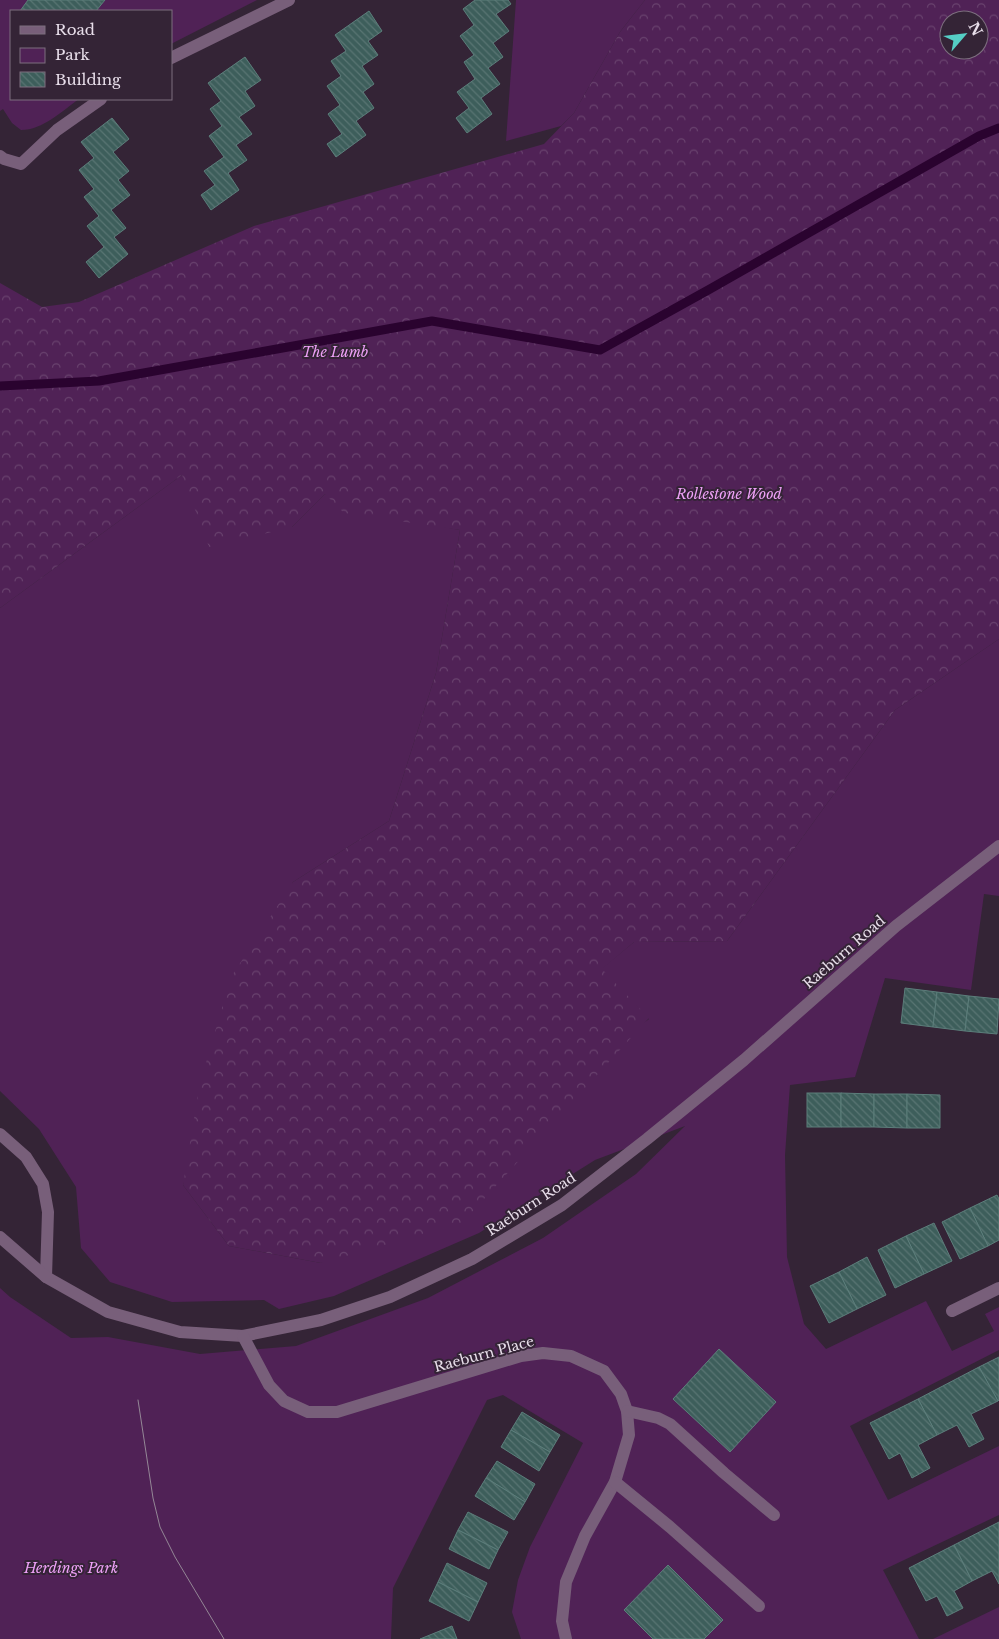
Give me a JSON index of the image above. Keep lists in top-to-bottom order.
{
  "streets": {
    "street": ["Raeburn Road", "Raeburn Place"]
  },
  "crossings": [
    ["Raeburn Road", "Raeburn Place"]
  ],
  "parks": ["The Lumb", "Rollestone Wood", "Herdings Park"],
  "legend": ["Road", "Park", "Building"],
  "north": "top right"
}
